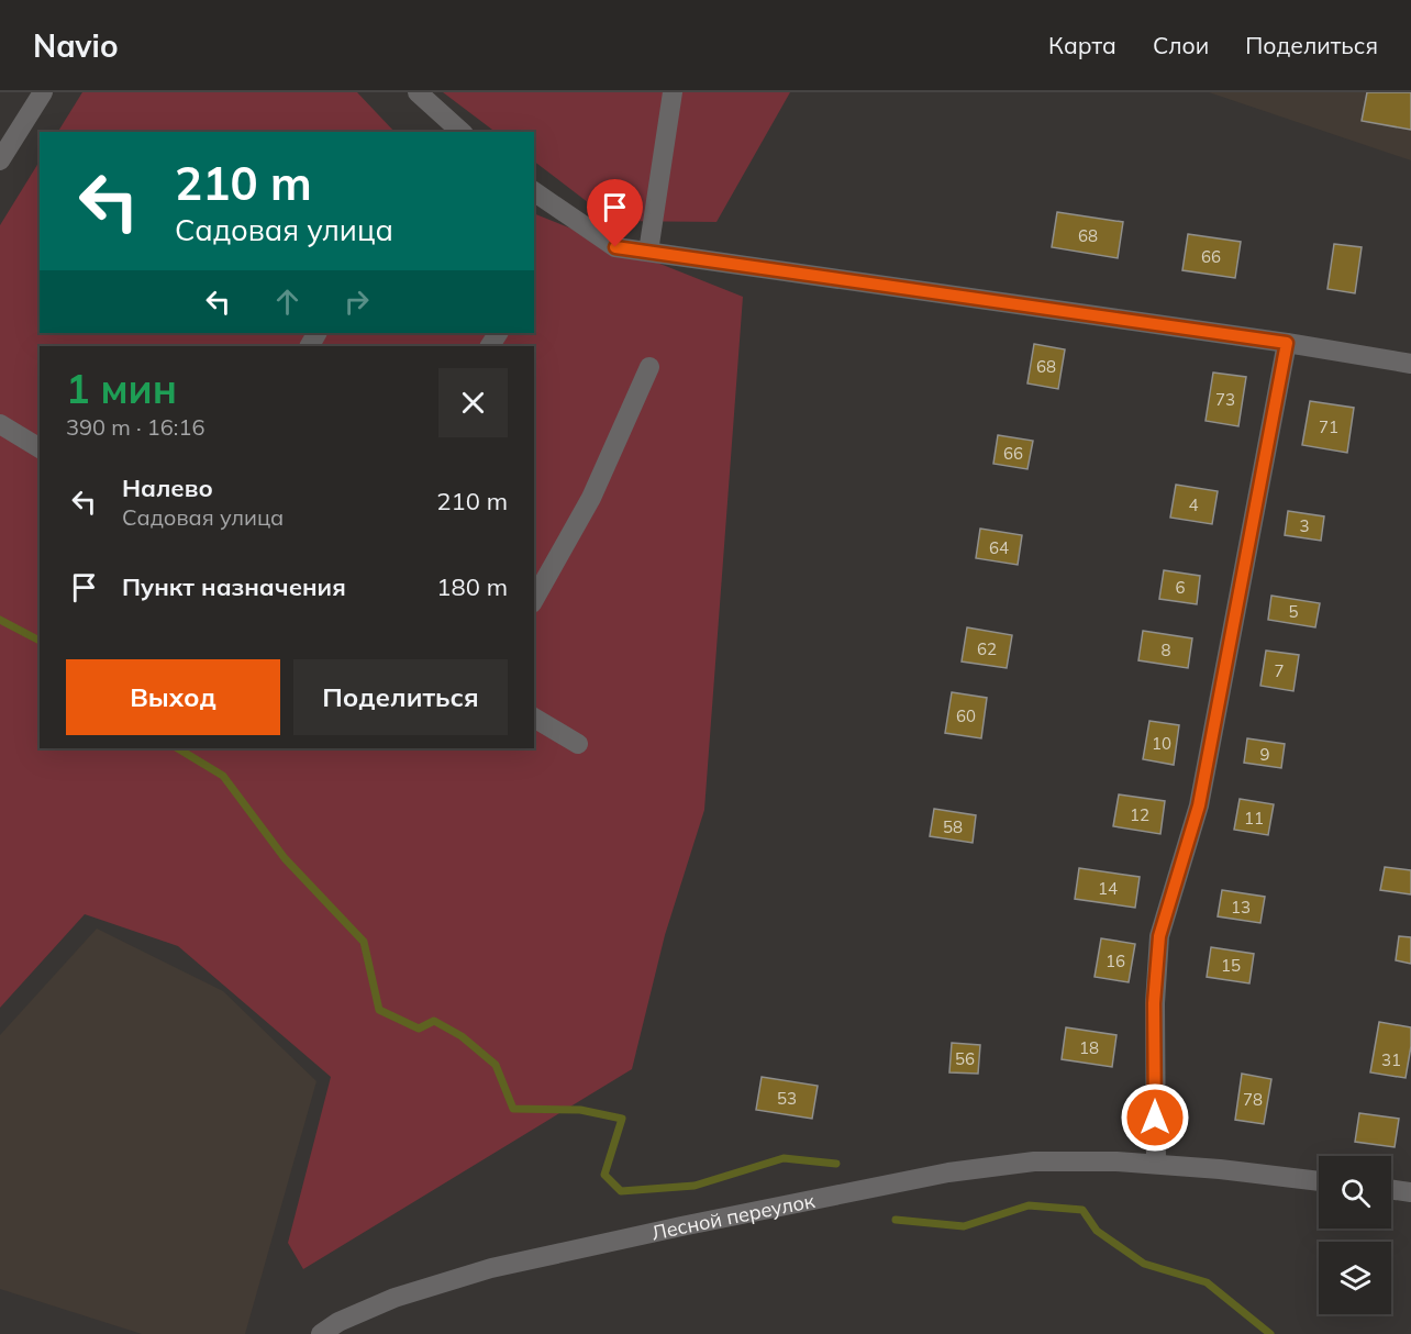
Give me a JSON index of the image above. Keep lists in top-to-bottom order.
{
  "streets": {
    "street": ["Лесной переулок"]
  },
  "house_numbers": [
    "68",
    "66",
    "68",
    "73",
    "71",
    "66",
    "4",
    "3",
    "64",
    "6",
    "5",
    "62",
    "8",
    "7",
    "60",
    "10",
    "9",
    "12",
    "11",
    "58",
    "14",
    "13",
    "16",
    "15",
    "18",
    "56",
    "31",
    "53",
    "78"
  ],
  "page": {
    "header": "Navio",
    "nav": ["Карта", "Слои", "Поделиться"],
    "turn": ["210 m", "Садовая улица"],
    "heading": ["1 мин", "390 m · 16:16"],
    "list": [
      {
        "name": "Налево",
        "note": "Садовая улица",
        "value": "210 m"
      },
      {
        "name": "Пункт назначения",
        "value": "180 m"
      }
    ],
    "buttons": ["Выход", "Поделиться"]
  }
}
